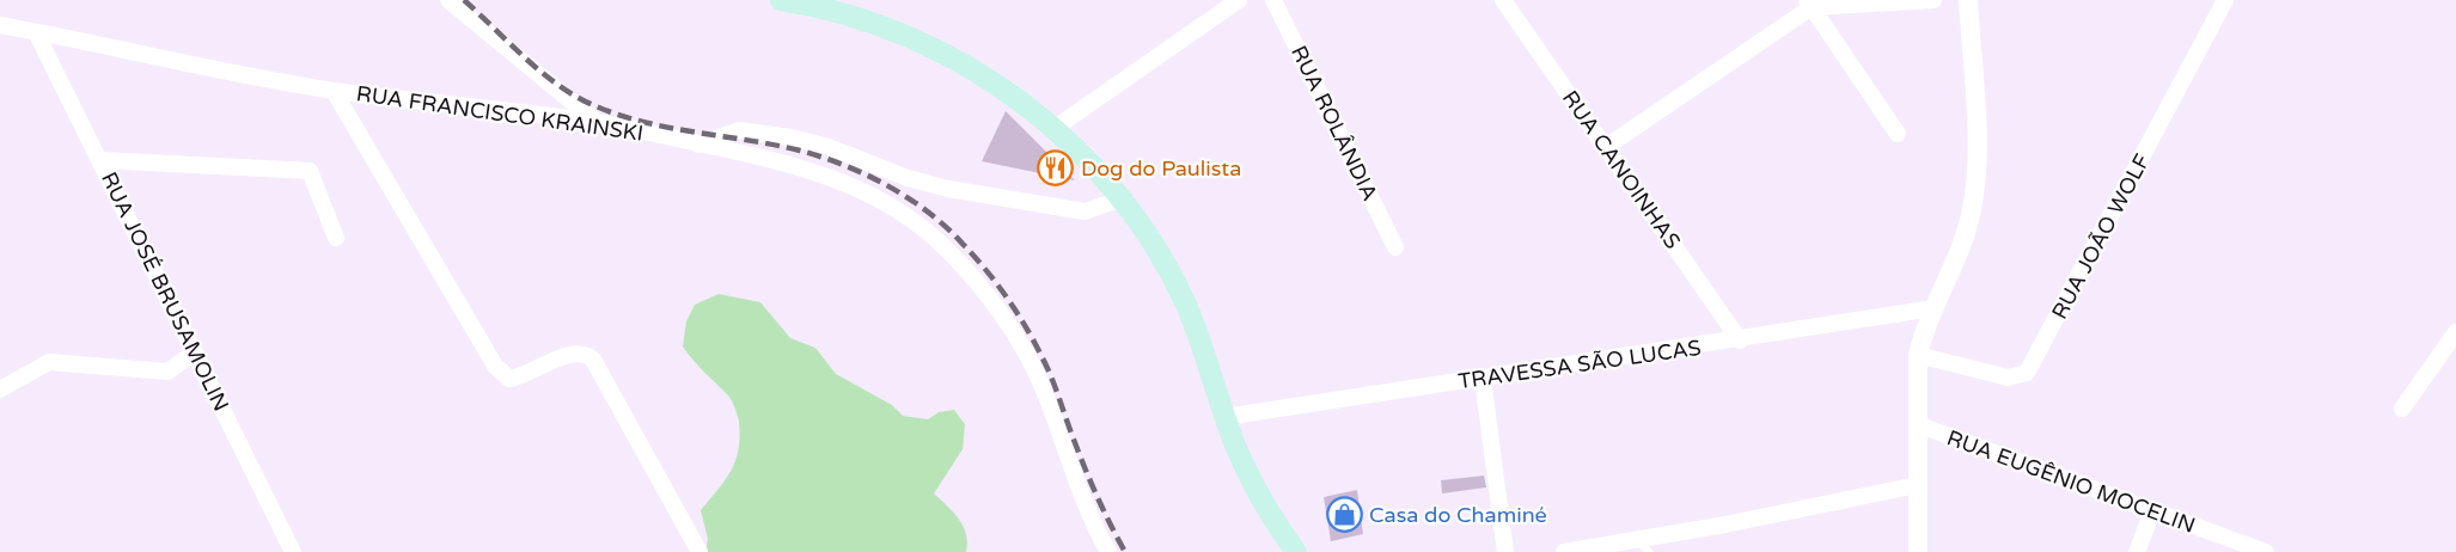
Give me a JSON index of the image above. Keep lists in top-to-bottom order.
{
  "streets": {
    "street": [
      "RUA FRANCISCO KRAINSKI",
      "RUA ROLÂNDIA",
      "RUA CANOINHAS",
      "RUA JOÃO WOLF",
      "RUA JOSÉ BRUSAMOLIN",
      "TRAVESSA SÃO LUCAS",
      "RUA EUGÊNIO MOCELIN"
    ]
  },
  "crossings": [
    ["RUA FRANCISCO KRAINSKI", "RUA JOSÉ BRUSAMOLIN"],
    ["RUA CANOINHAS", "TRAVESSA SÃO LUCAS"]
  ],
  "places": {
    "restaurant": ["Dog do Paulista"],
    "shop": ["Casa do Chaminé"]
  }
}
